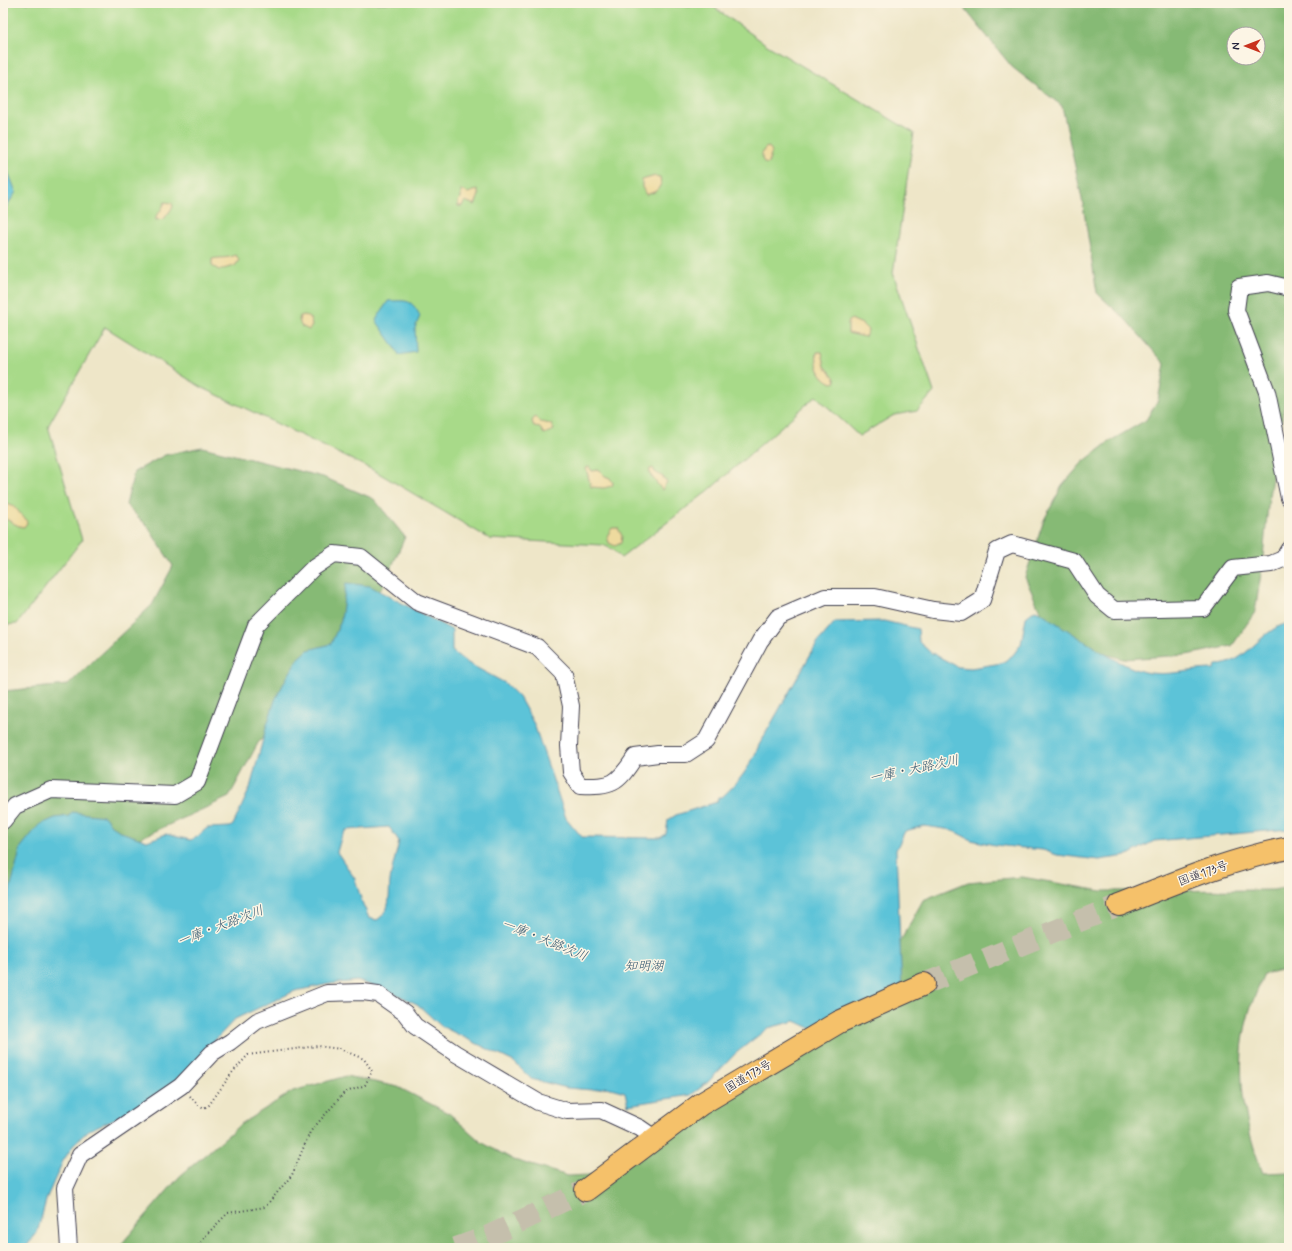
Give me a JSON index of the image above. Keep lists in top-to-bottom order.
{
  "streets": {
    "highway": ["国道173号"]
  },
  "water": ["一庫・大路次川", "知明湖"],
  "north": "left"
}
